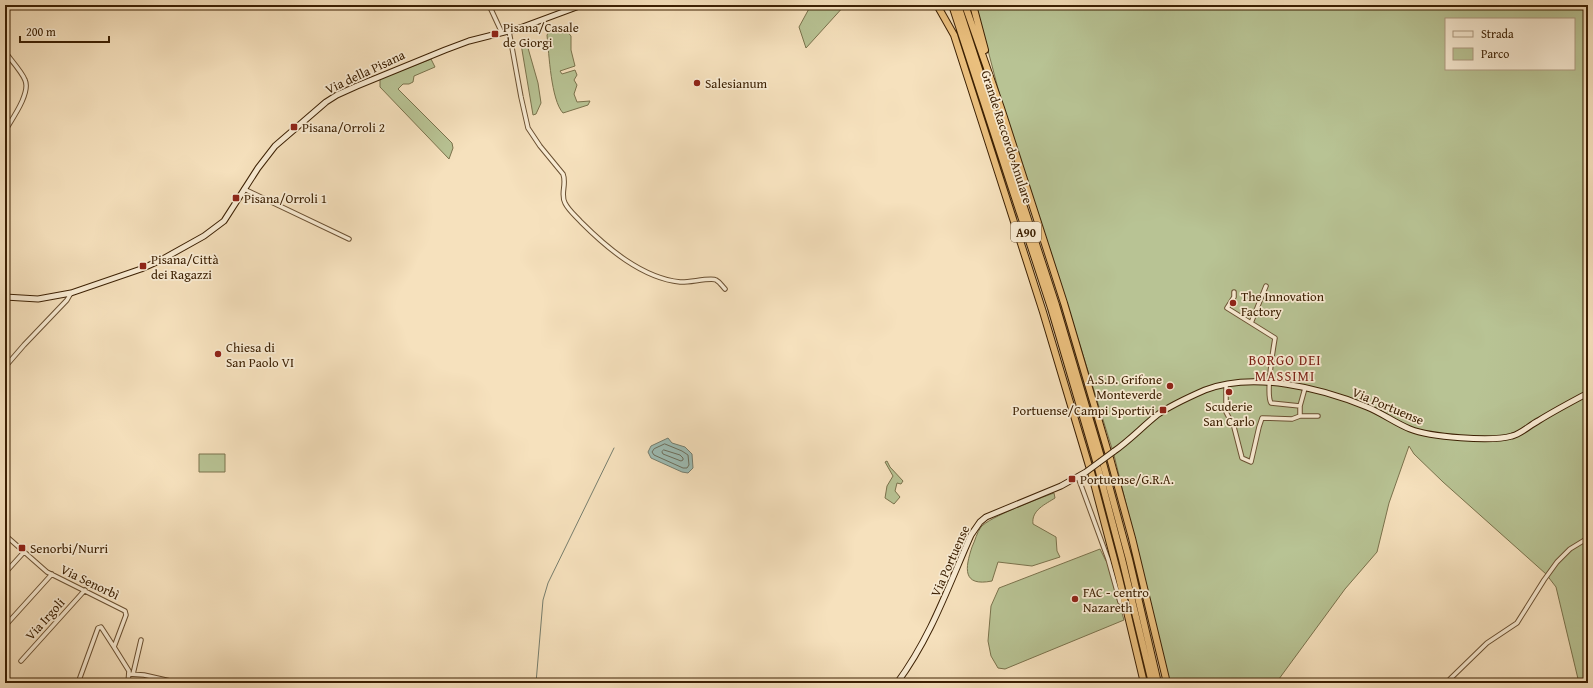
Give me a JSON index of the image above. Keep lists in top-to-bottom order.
{
  "streets": {
    "highway": ["Grande Raccordo Anulare", "A90"],
    "main road": ["Via della Pisana", "Via Portuense"],
    "street": ["Via Senorbì", "Via Irgoli"]
  },
  "crossings": [
    ["Grande Raccordo Anulare", "Via Portuense"],
    ["Via Senorbì", "Via Irgoli"]
  ],
  "districts": ["BORGO DEI MASSIMI"],
  "places": {
    "transit": [
      "Pisana/Casale de Giorgi",
      "Pisana/Orroli 2",
      "Pisana/Orroli 1",
      "Pisana/Città dei Ragazzi",
      "Portuense/Campi Sportivi",
      "Portuense/G.R.A.",
      "Senorbi/Nurri"
    ],
    "other": [
      "Salesianum",
      "The Innovation Factory",
      "Chiesa di San Paolo VI",
      "A.S.D. Grifone Monteverde",
      "Scuderie San Carlo",
      "FAC - centro Nazareth"
    ]
  },
  "legend": ["Strada", "Parco"],
  "scale_bar": "200 m"
}
